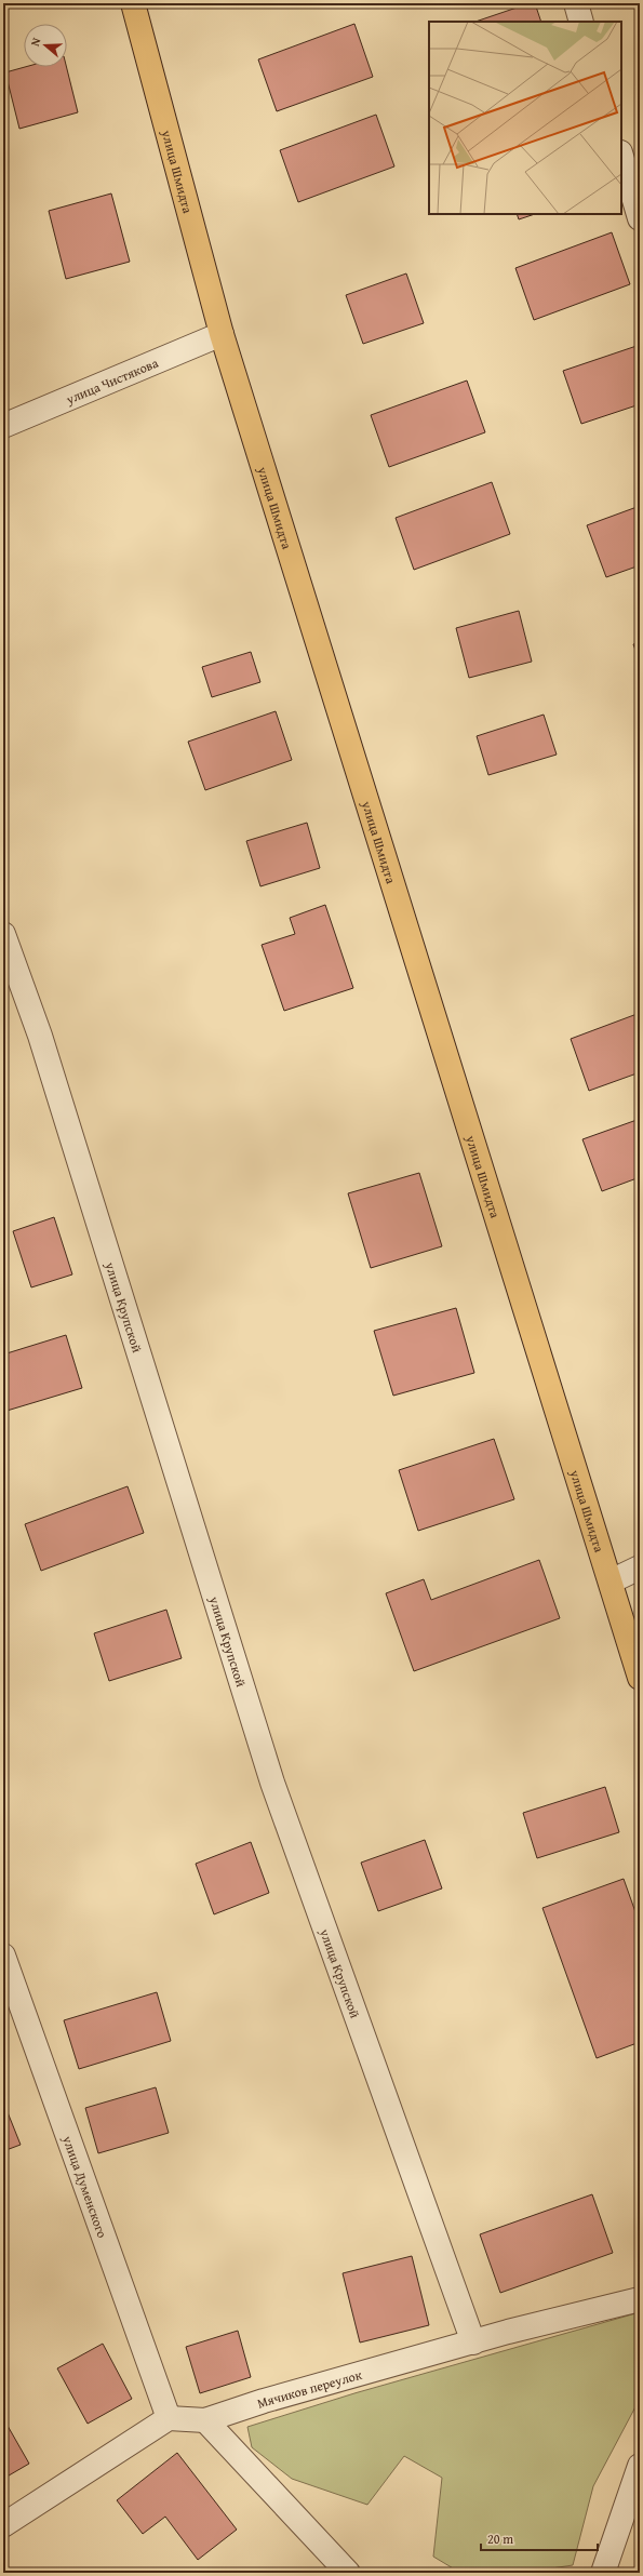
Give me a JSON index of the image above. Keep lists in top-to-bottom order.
{
  "streets": {
    "main road": ["улица Шмидта"],
    "street": [
      "улица Чистякова",
      "улица Крупской",
      "улица Думенского",
      "Мячиков переулок"
    ]
  },
  "crossings": [
    ["улица Шмидта", "улица Чистякова"],
    ["улица Крупской", "Мячиков переулок"],
    ["улица Думенского", "Мячиков переулок"]
  ],
  "scale_bar": "20 m",
  "north": "left"
}
